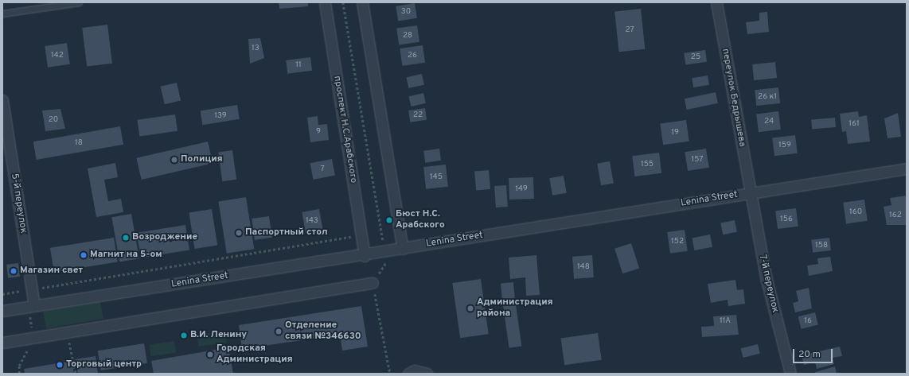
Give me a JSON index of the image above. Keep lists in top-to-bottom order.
{
  "streets": {
    "street": [
      "переулок Бедрышева",
      "проспект Н.С.Арабского",
      "Lenina Street",
      "5-й переулок",
      "7-й переулок"
    ]
  },
  "crossings": [
    ["переулок Бедрышева", "Lenina Street"],
    ["переулок Бедрышева", "7-й переулок"],
    ["проспект Н.С.Арабского", "Lenina Street"],
    ["Lenina Street", "5-й переулок"],
    ["Lenina Street", "7-й переулок"]
  ],
  "places": [
    "Полиция",
    "Бюст Н.С. Арабского",
    "Паспортный стол",
    "Возроджение",
    "Магнит на 5-ом",
    "Магазин свет",
    "Администрация района",
    "Отделение связи №346630",
    "В.И. Ленину",
    "Городская Администрация",
    "Торговый центр"
  ],
  "house_numbers": [
    "30",
    "27",
    "28",
    "13",
    "142",
    "26",
    "25",
    "11",
    "26 к1",
    "22",
    "139",
    "20",
    "24",
    "161",
    "9",
    "19",
    "18",
    "159",
    "157",
    "155",
    "7",
    "145",
    "149",
    "160",
    "162",
    "156",
    "143",
    "152",
    "158",
    "148",
    "11А",
    "16"
  ],
  "scale_bar": "20 m"
}
